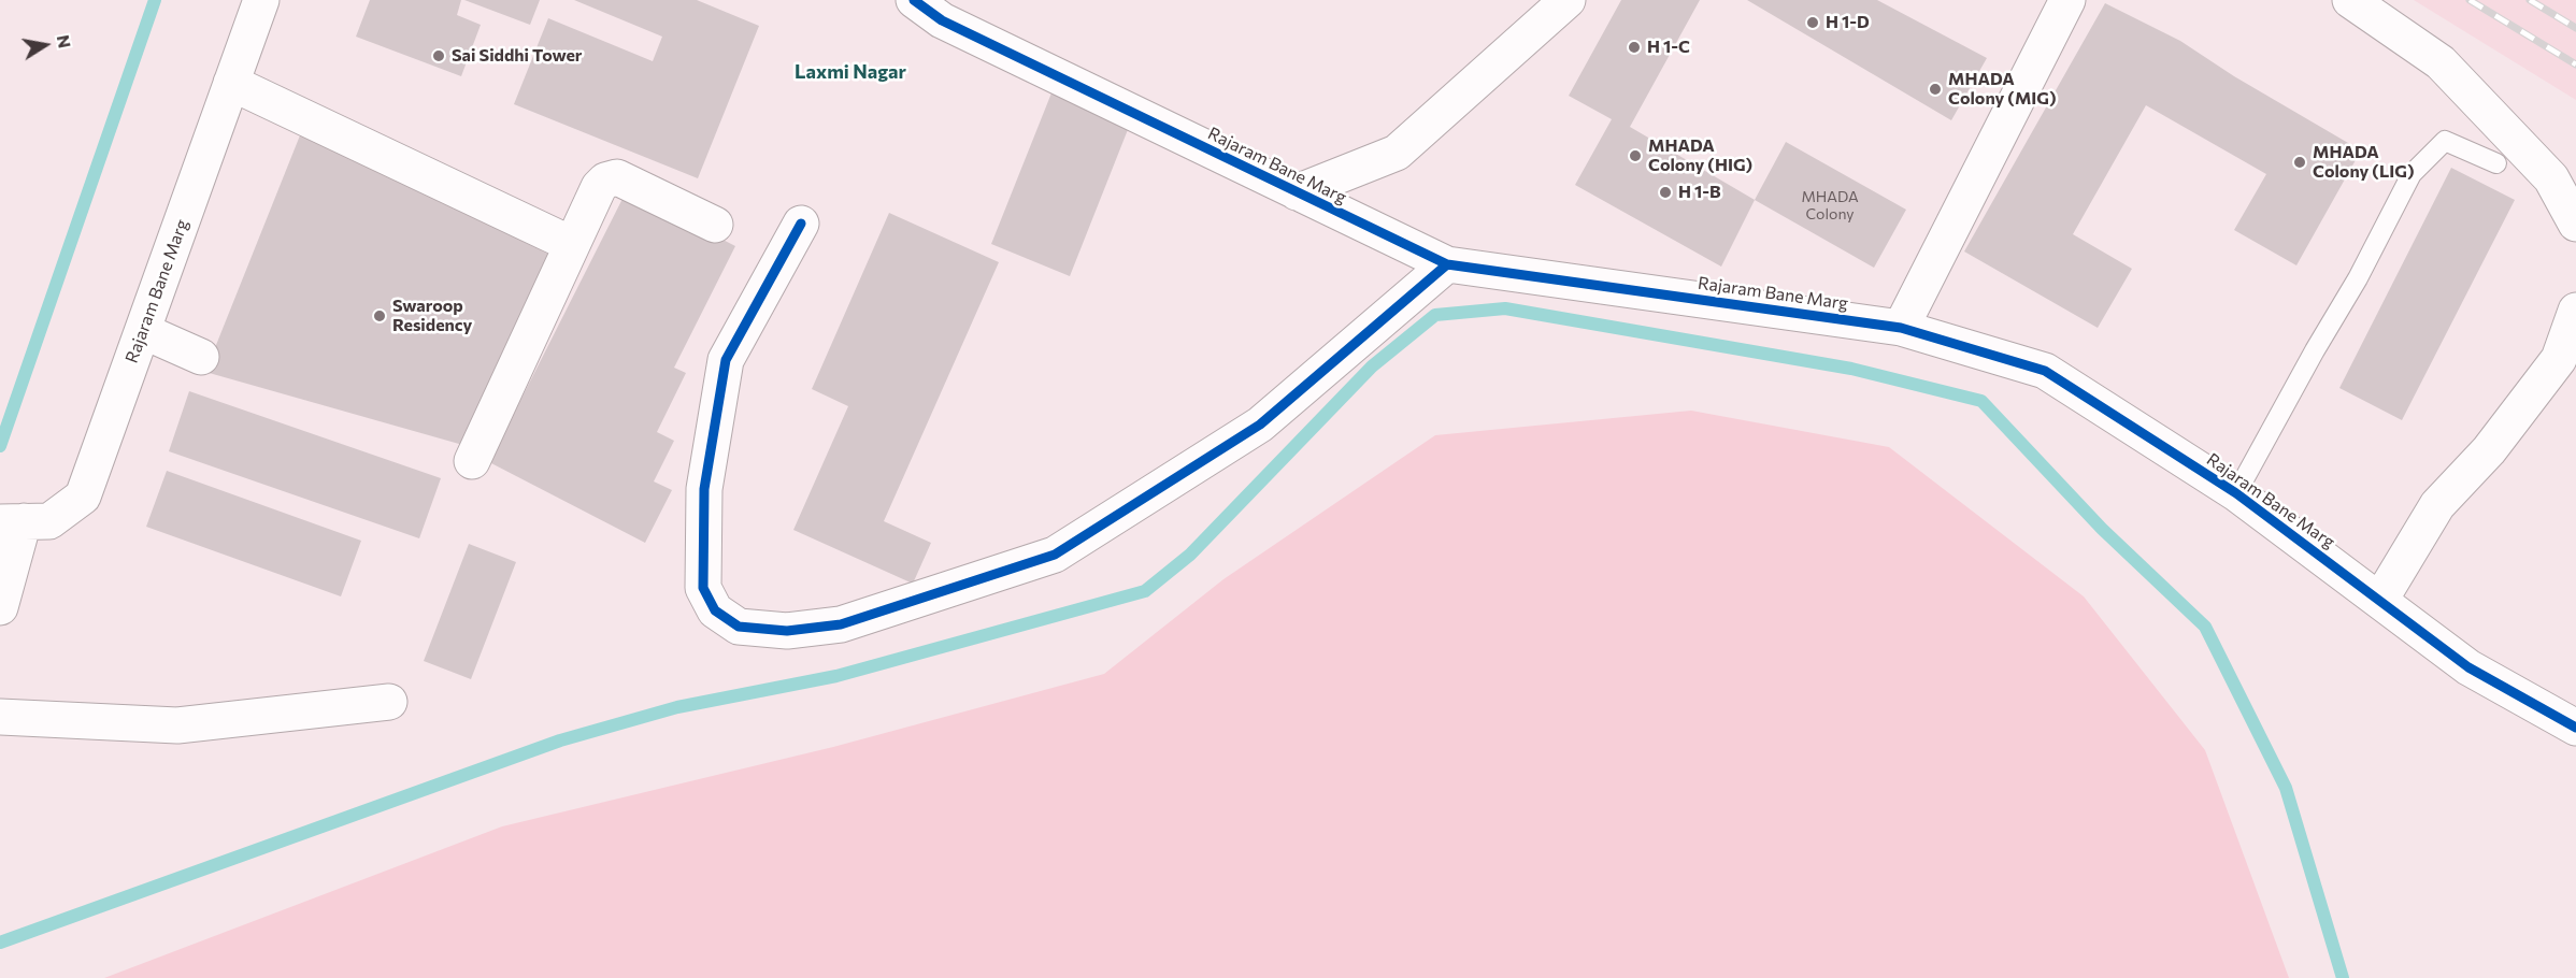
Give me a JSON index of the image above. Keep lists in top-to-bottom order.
{
  "streets": {
    "street": ["Rajaram Bane Marg"]
  },
  "districts": ["Laxmi Nagar"],
  "places": [
    "H 1-D",
    "H 1-C",
    "Sai Siddhi Tower",
    "MHADA Colony (MIG)",
    "MHADA Colony (HIG)",
    "MHADA Colony (LIG)",
    "H 1-B",
    "Swaroop Residency"
  ],
  "house_numbers": ["MHADA Colony"],
  "north": "right"
}
